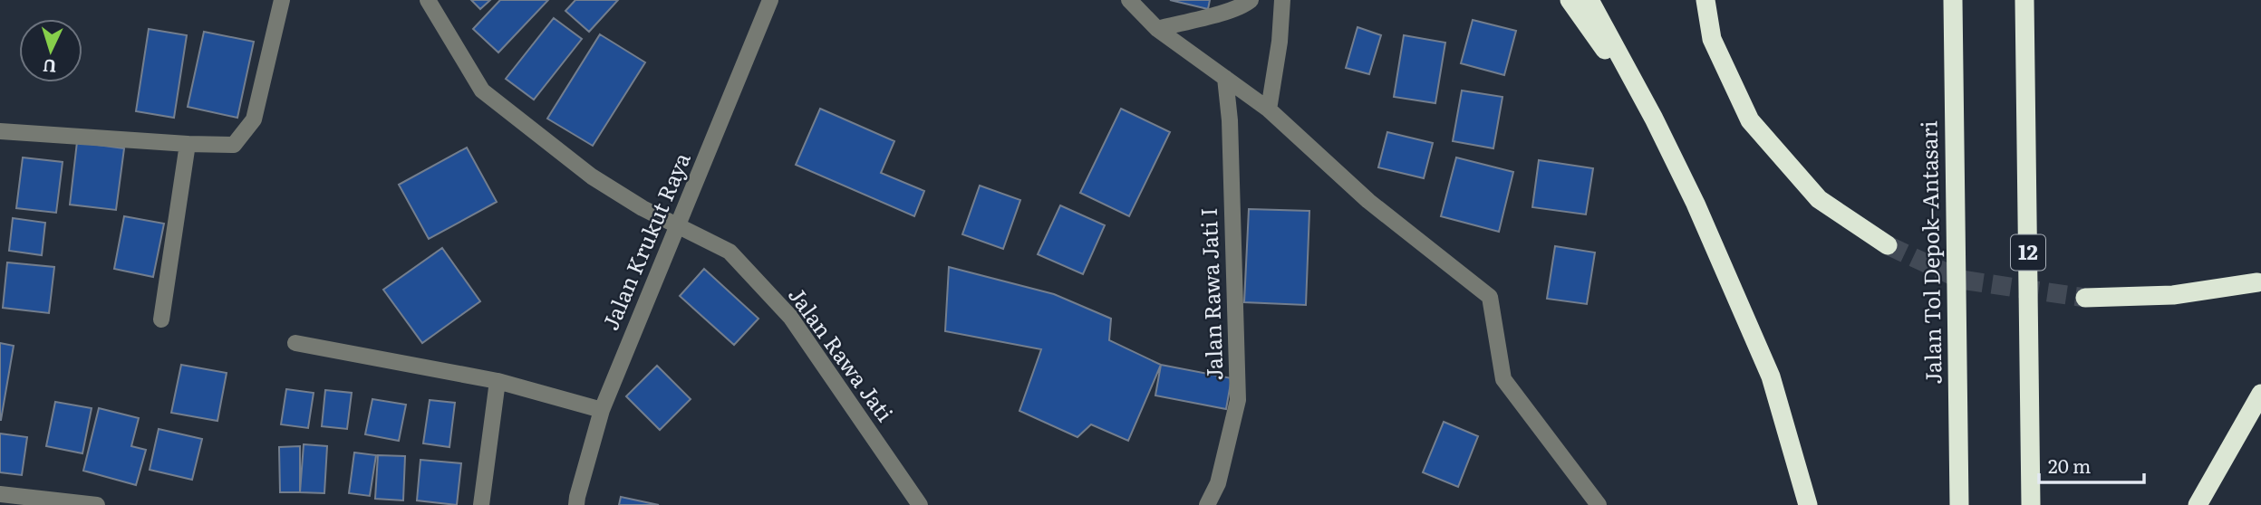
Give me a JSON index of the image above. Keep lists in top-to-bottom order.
{
  "streets": {
    "highway": ["Jalan Tol Depok–Antasari", "12"],
    "street": ["Jalan Krukut Raya", "Jalan Rawa Jati I", "Jalan Rawa Jati"]
  },
  "crossings": [
    ["Jalan Krukut Raya", "Jalan Rawa Jati"]
  ],
  "scale_bar": "20 m",
  "north": "bottom"
}
